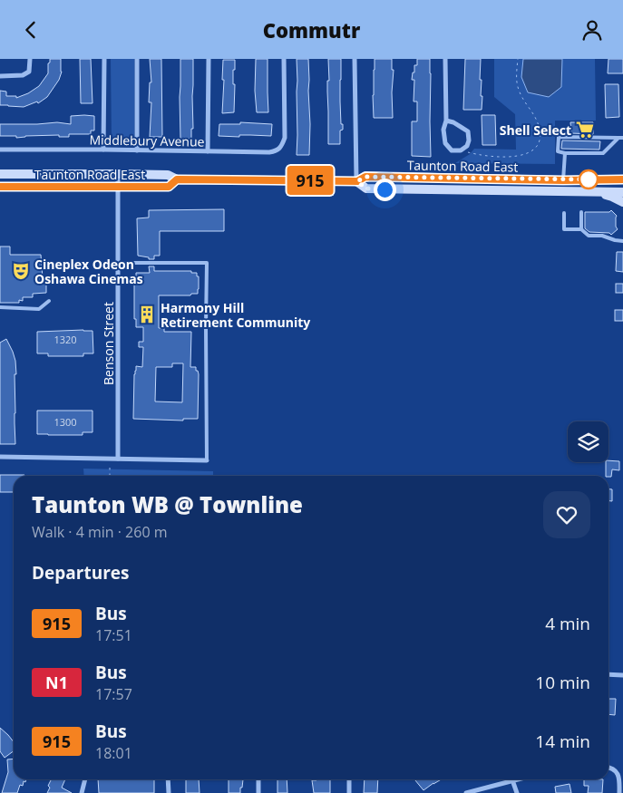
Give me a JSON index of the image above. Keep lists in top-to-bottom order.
{
  "streets": {
    "main road": ["Taunton Road East"],
    "street": ["Middlebury Avenue", "Benson Street"]
  },
  "crossings": [
    ["Taunton Road East", "Benson Street"]
  ],
  "places": {
    "supermarket": ["Shell Select"],
    "theatre": ["Cineplex Odeon Oshawa Cinemas"],
    "building": ["Harmony Hill Retirement Community"]
  },
  "lines": ["bus line 915"],
  "house_numbers": ["1320", "1300"],
  "page": {
    "header": "Commutr",
    "on_map": "915",
    "heading": [
      ["Taunton WB @ Townline", "Walk · 4 min · 260 m"],
      "Departures"
    ],
    "list": [
      {
        "mark": "915",
        "name": "Bus",
        "note": "17:51",
        "value": "4 min"
      },
      {
        "mark": "N1",
        "name": "Bus",
        "note": "17:57",
        "value": "10 min"
      },
      {
        "mark": "915",
        "name": "Bus",
        "note": "18:01",
        "value": "14 min"
      }
    ]
  }
}
